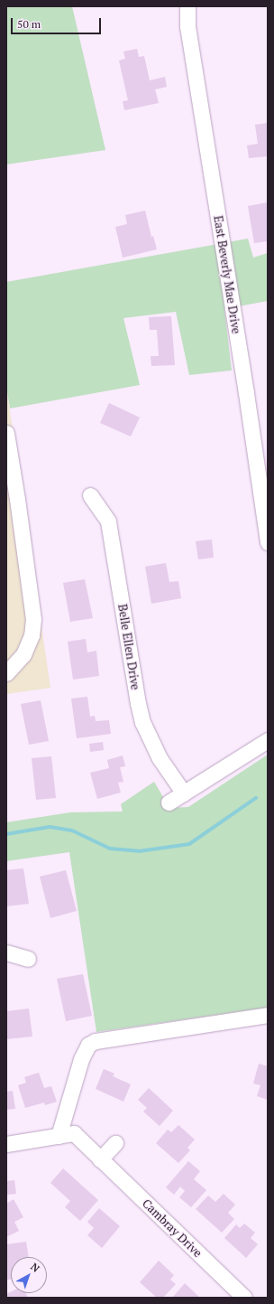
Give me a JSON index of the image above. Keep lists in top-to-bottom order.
{
  "streets": {
    "street": ["East Beverly Mae Drive", "Belle Ellen Drive", "Cambray Drive"]
  },
  "scale_bar": "50 m",
  "north": "top right"
}
